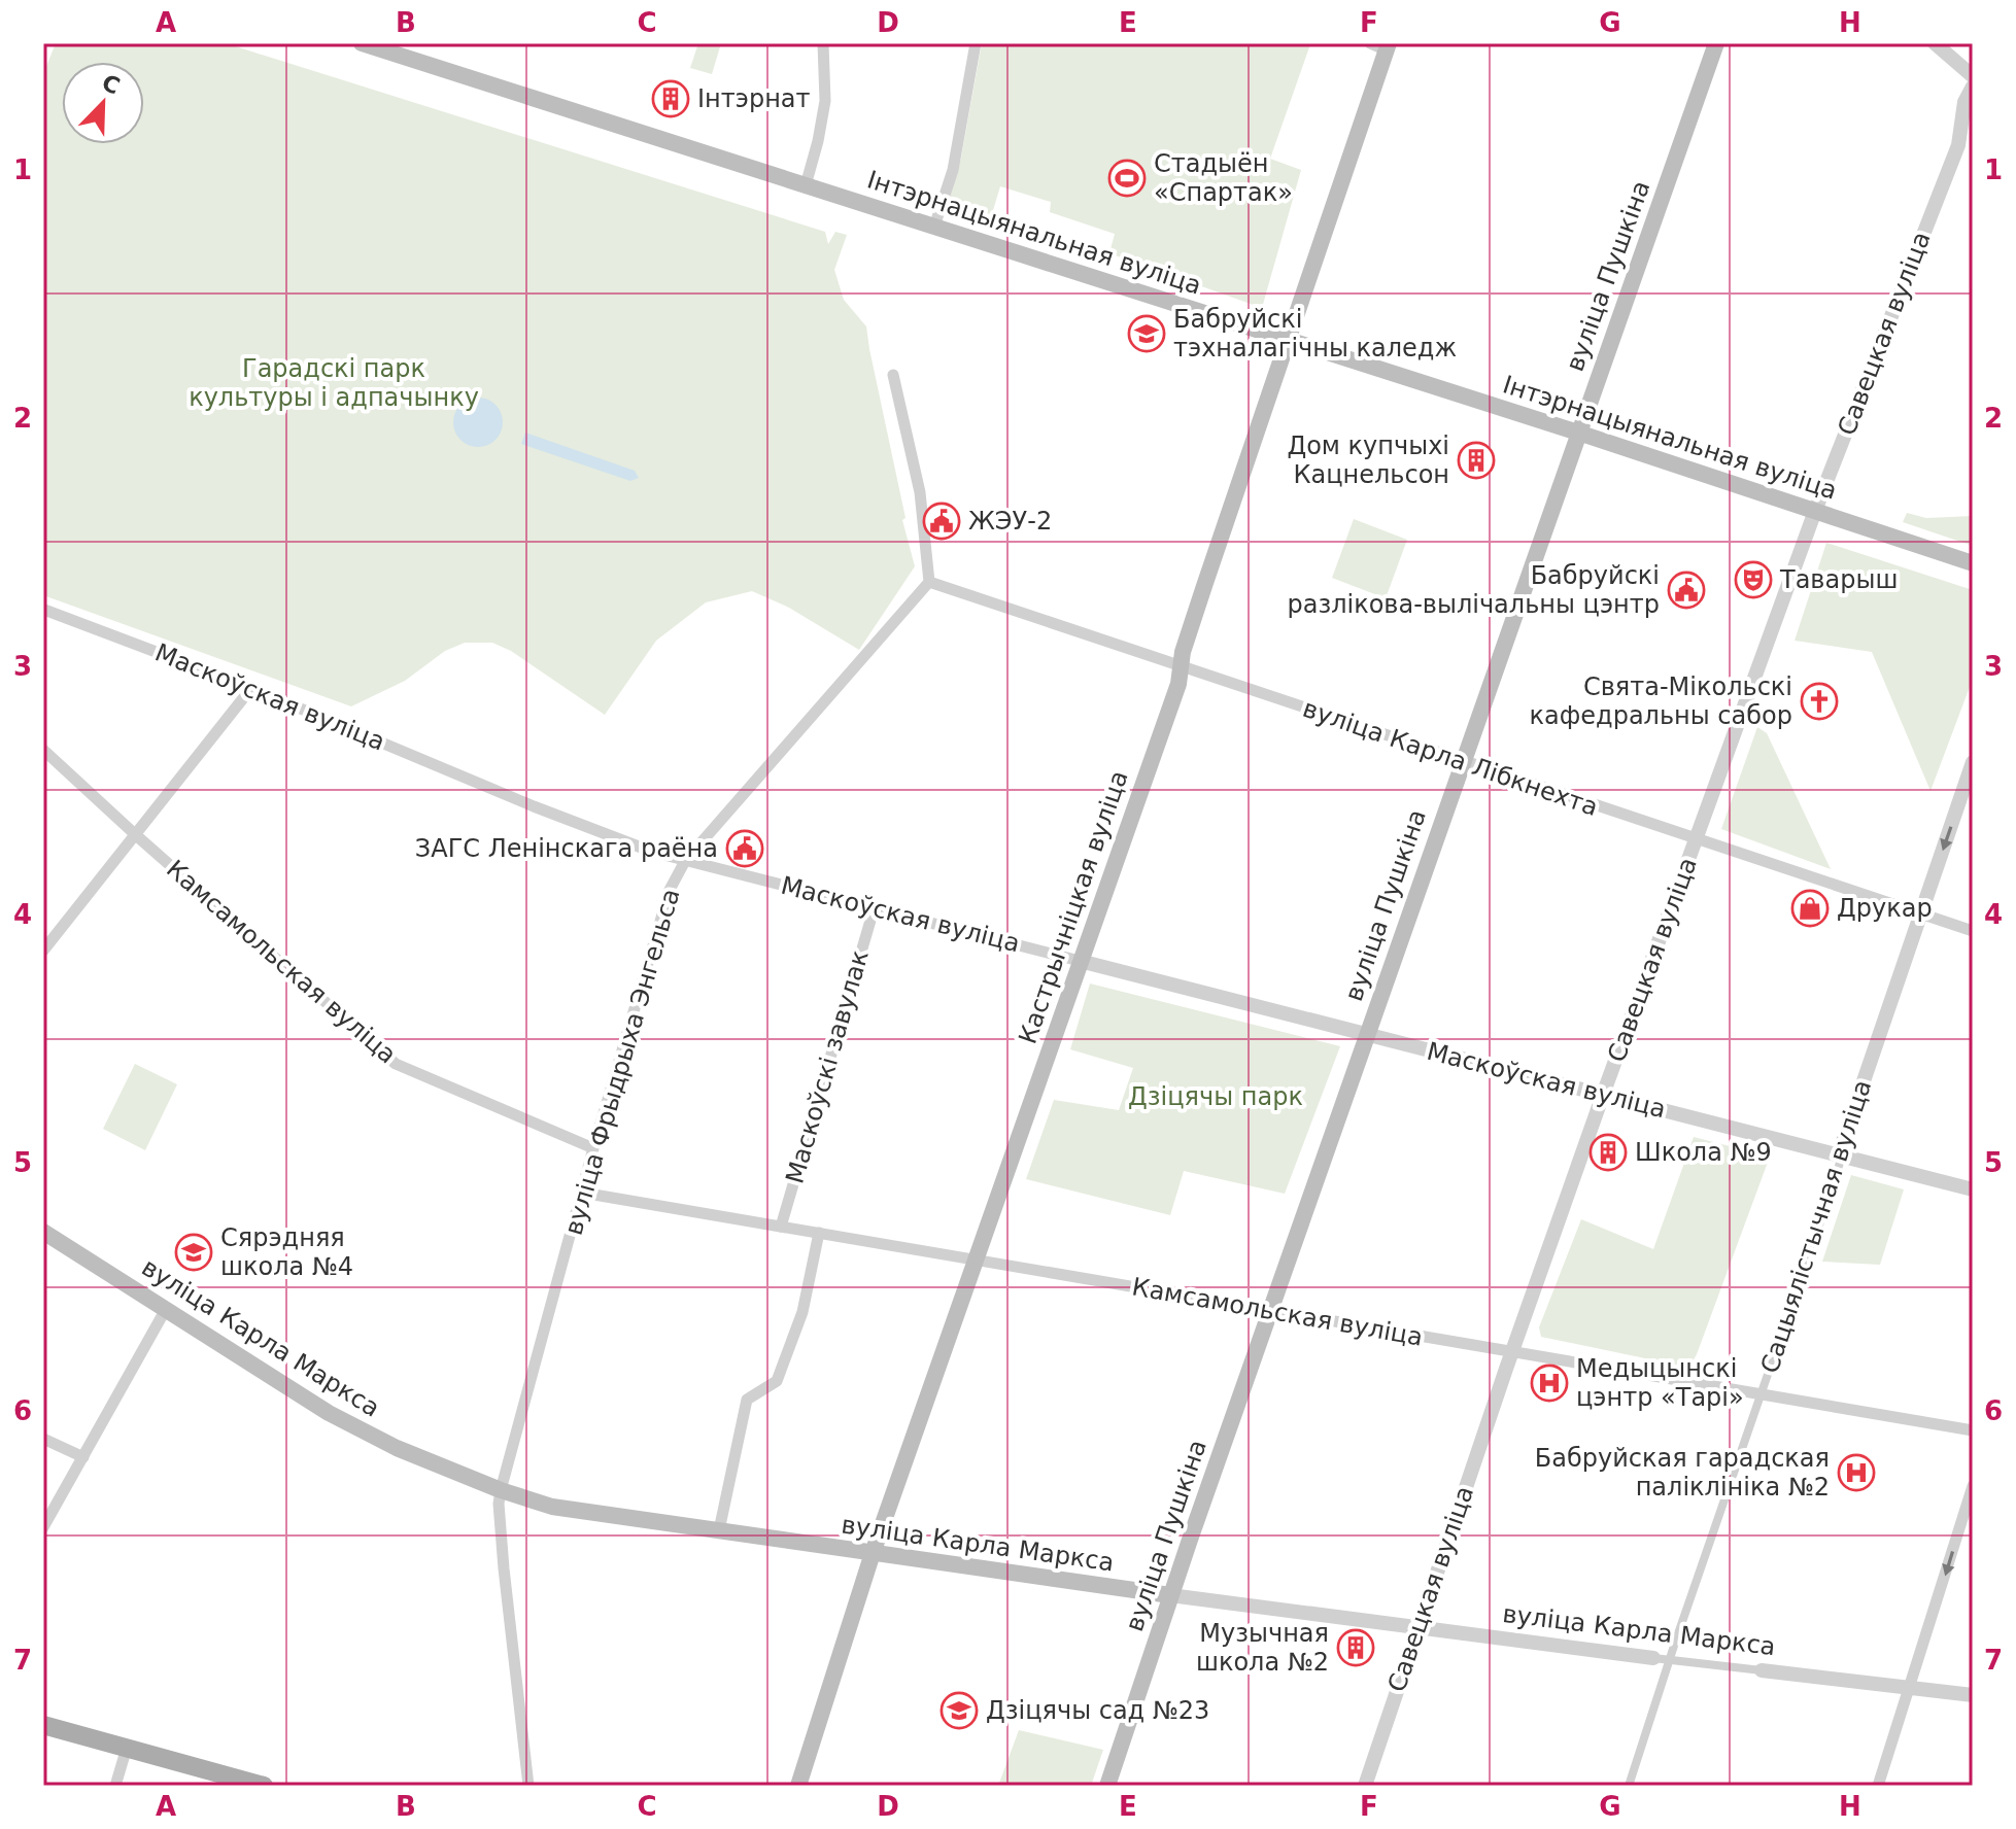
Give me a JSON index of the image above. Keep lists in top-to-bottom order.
{
  "streets": {
    "main road": [
      "Інтэрнацыянальная вуліца",
      "вуліца Пушкіна",
      "Кастрычніцкая вуліца",
      "вуліца Карла Маркса"
    ],
    "street": [
      "Савецкая вуліца",
      "Маскоўская вуліца",
      "вуліца Карла Лібкнехта",
      "Камсамольская вуліца",
      "вуліца Фрыдрыха Энгельса",
      "Маскоўскі завулак",
      "Сацыялістычная вуліца"
    ]
  },
  "crossings": [
    ["Інтэрнацыянальная вуліца", "вуліца Пушкіна"],
    ["Інтэрнацыянальная вуліца", "Савецкая вуліца"],
    ["Інтэрнацыянальная вуліца", "Кастрычніцкая вуліца"],
    ["вуліца Пушкіна", "Маскоўская вуліца"],
    ["вуліца Пушкіна", "вуліца Карла Лібкнехта"],
    ["вуліца Пушкіна", "Камсамольская вуліца"],
    ["вуліца Пушкіна", "вуліца Карла Маркса"],
    ["Савецкая вуліца", "Маскоўская вуліца"],
    ["Савецкая вуліца", "вуліца Карла Лібкнехта"],
    ["Савецкая вуліца", "Камсамольская вуліца"],
    ["Савецкая вуліца", "вуліца Карла Маркса"],
    ["Маскоўская вуліца", "Кастрычніцкая вуліца"],
    ["Маскоўская вуліца", "вуліца Фрыдрыха Энгельса"],
    ["Маскоўская вуліца", "Маскоўскі завулак"],
    ["Маскоўская вуліца", "Сацыялістычная вуліца"],
    ["вуліца Карла Лібкнехта", "Кастрычніцкая вуліца"],
    ["вуліца Карла Лібкнехта", "вуліца Фрыдрыха Энгельса"],
    ["вуліца Карла Лібкнехта", "Сацыялістычная вуліца"],
    ["Кастрычніцкая вуліца", "Камсамольская вуліца"],
    ["Кастрычніцкая вуліца", "вуліца Карла Маркса"],
    ["Камсамольская вуліца", "вуліца Фрыдрыха Энгельса"],
    ["Камсамольская вуліца", "Маскоўскі завулак"],
    ["Камсамольская вуліца", "Сацыялістычная вуліца"],
    ["вуліца Фрыдрыха Энгельса", "вуліца Карла Маркса"],
    ["Сацыялістычная вуліца", "вуліца Карла Маркса"]
  ],
  "parks": ["Гарадскі парк культуры і адпачынку", "Дзіцячы парк"],
  "places": {
    "building": [
      "Інтэрнат",
      "Дом купчыхі Кацнельсон",
      "Школа №9",
      "Музычная школа №2"
    ],
    "sports": ["Стадыён «Спартак»"],
    "school or university": ["Бабруйскі тэхналагічны каледж", "Сярэдняя школа №4", "Дзіцячы сад №23"],
    "public building": ["ЖЭУ-2", "Бабруйскі разлікова-вылічальны цэнтр", "ЗАГС Ленінскага раёна"],
    "theatre": ["Таварыш"],
    "church": ["Свята-Мікольскі кафедральны сабор"],
    "shop": ["Друкар"],
    "hospital": ["Медыцынскі цэнтр «Тарі»", "Бабруйская гарадская паліклініка №2"]
  },
  "north": "top right",
  "grid": {
    "columns": [
      "A",
      "B",
      "C",
      "D",
      "E",
      "F",
      "G",
      "H"
    ],
    "rows": [
      "1",
      "2",
      "3",
      "4",
      "5",
      "6",
      "7"
    ]
  }
}
